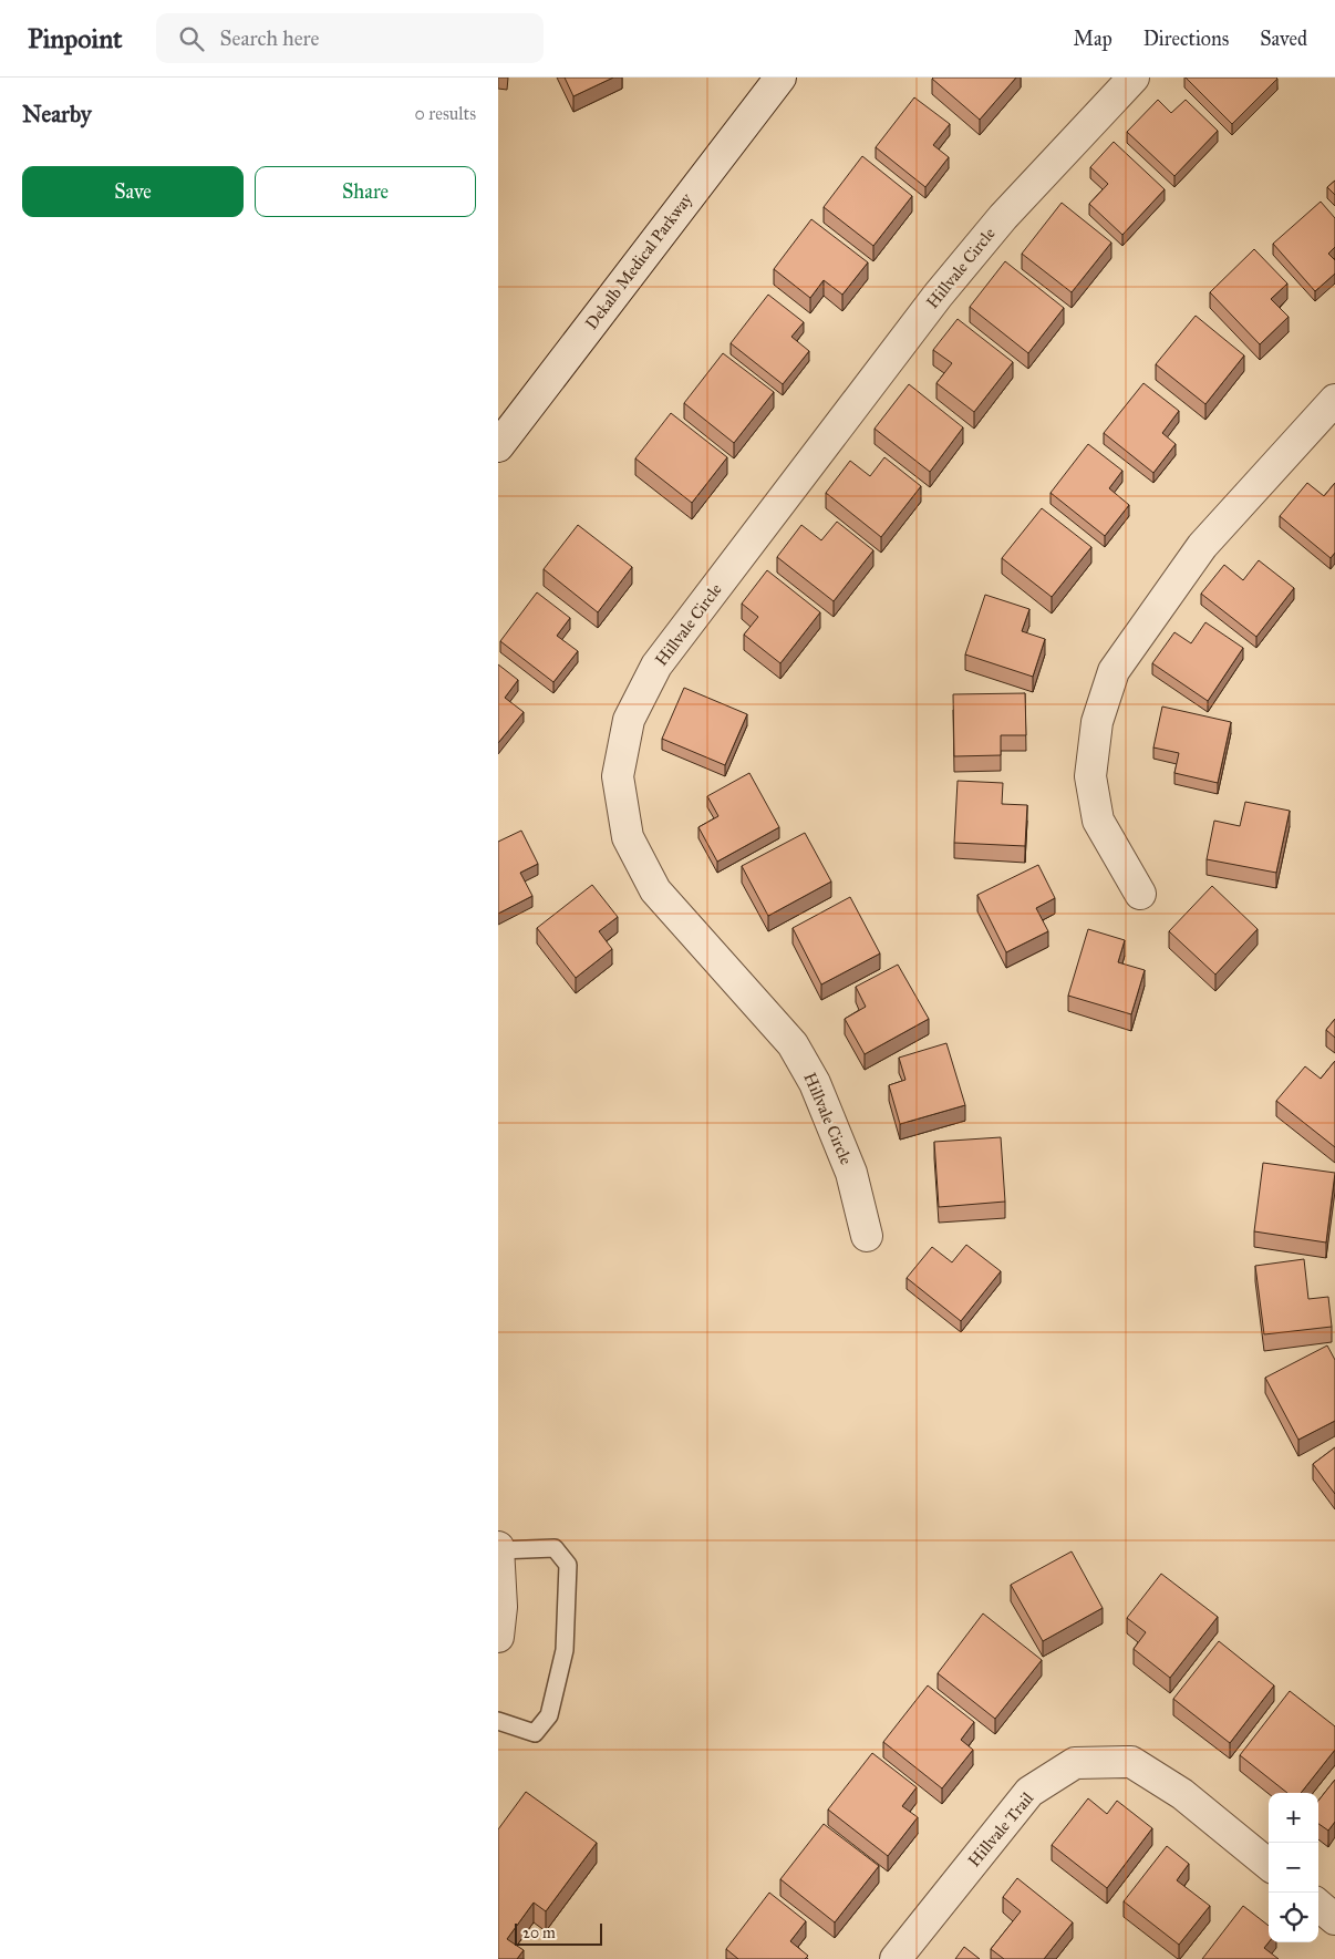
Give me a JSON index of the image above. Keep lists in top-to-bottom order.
{
  "streets": {
    "street": ["Dekalb Medical Parkway", "Hillvale Circle", "Hillvale Trail"]
  },
  "scale_bar": "20 m",
  "page": {
    "header": "Pinpoint",
    "search": "Search here",
    "nav": ["Map", "Directions", "Saved"],
    "heading": ["Nearby", "0 results"],
    "buttons": ["Save", "Share"],
    "map_buttons": ["+", "−"],
    "scale": "20 m"
  }
}
